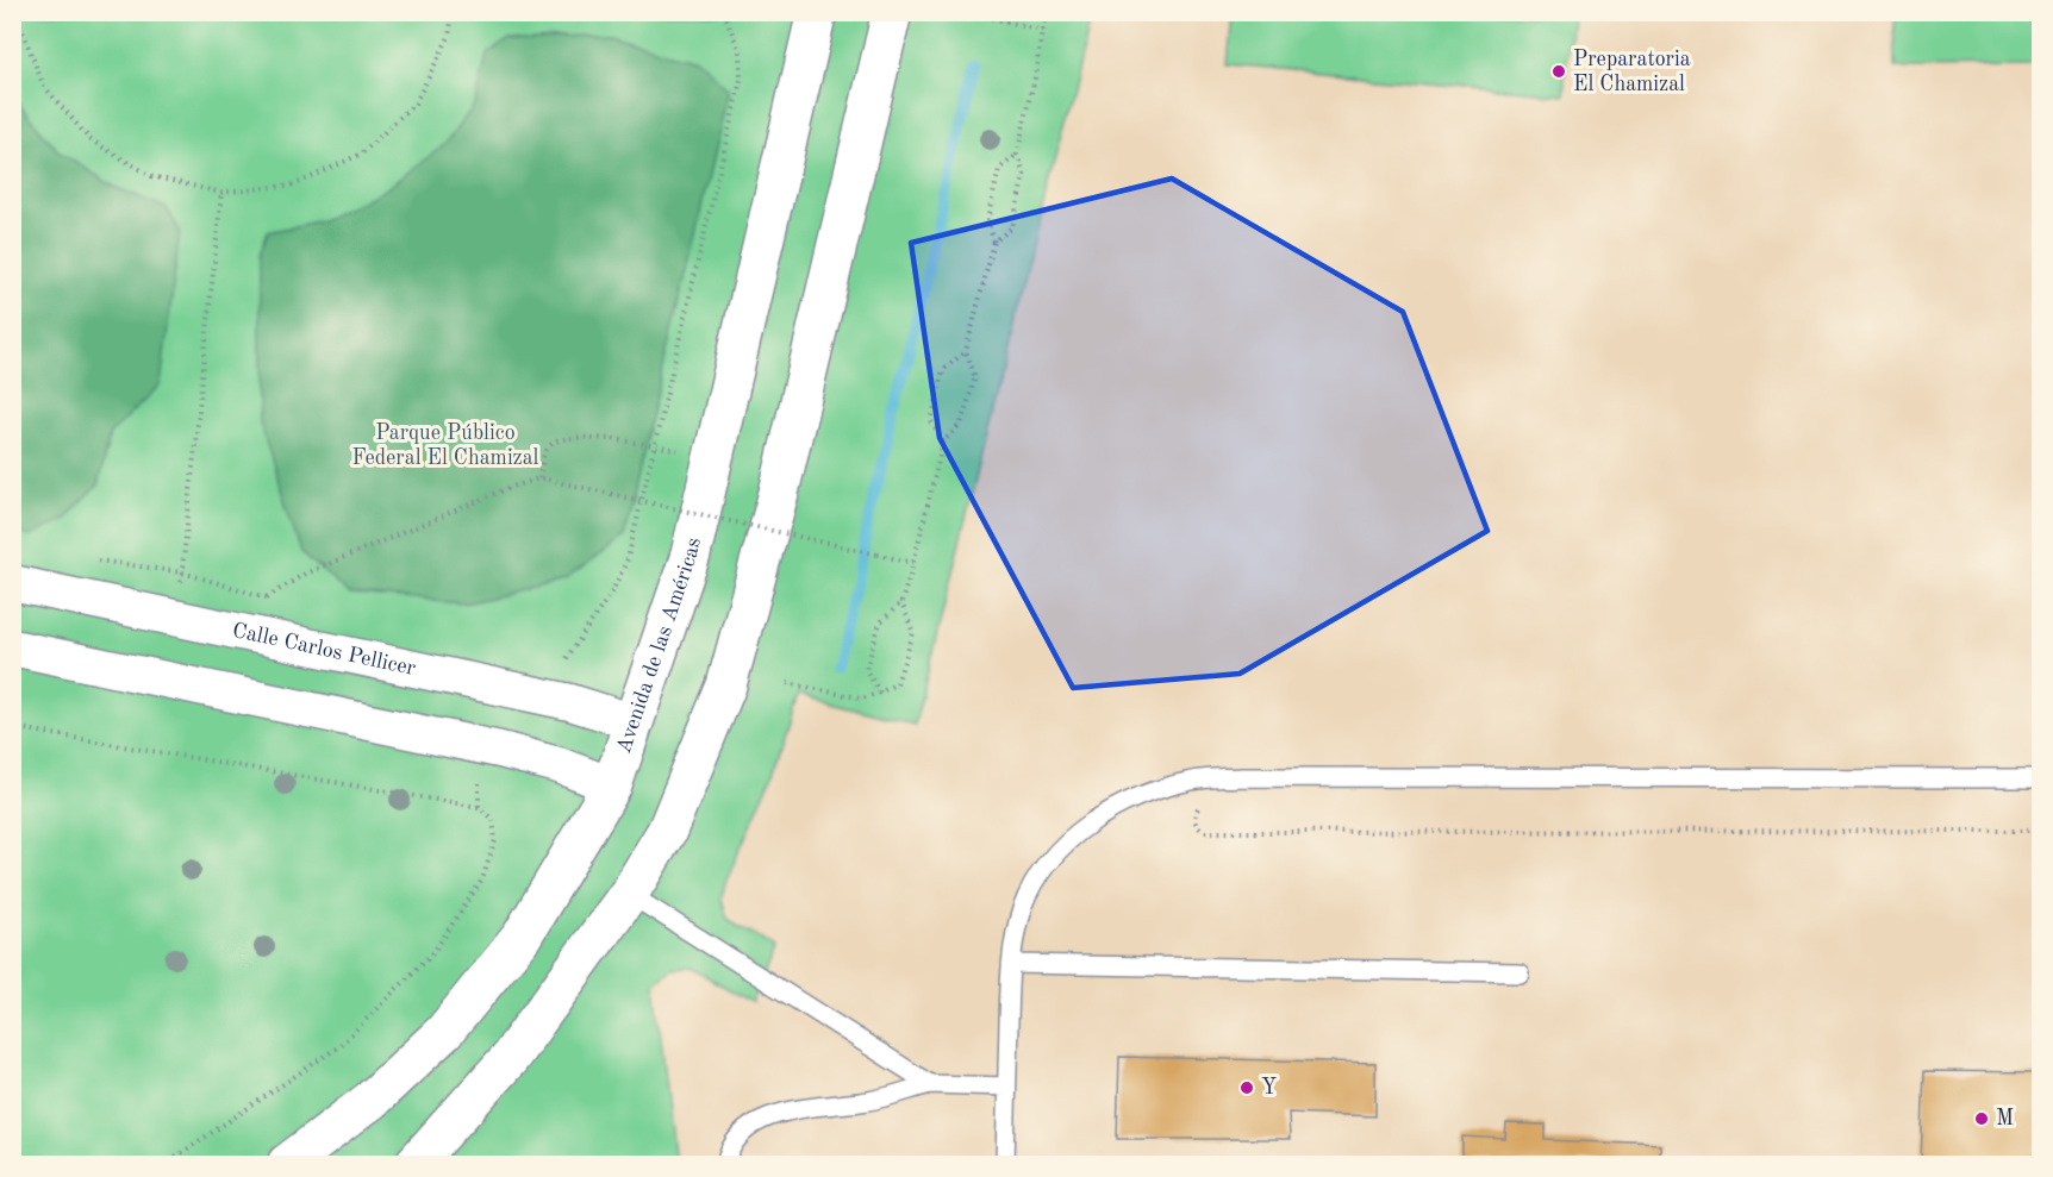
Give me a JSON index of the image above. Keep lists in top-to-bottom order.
{
  "streets": {
    "highway": ["Avenida de las Américas"],
    "street": ["Calle Carlos Pellicer"]
  },
  "crossings": [
    ["Avenida de las Américas", "Calle Carlos Pellicer"]
  ],
  "parks": ["Parque Público Federal El Chamizal"],
  "places": ["Preparatoria El Chamizal", "Y", "M"]
}
